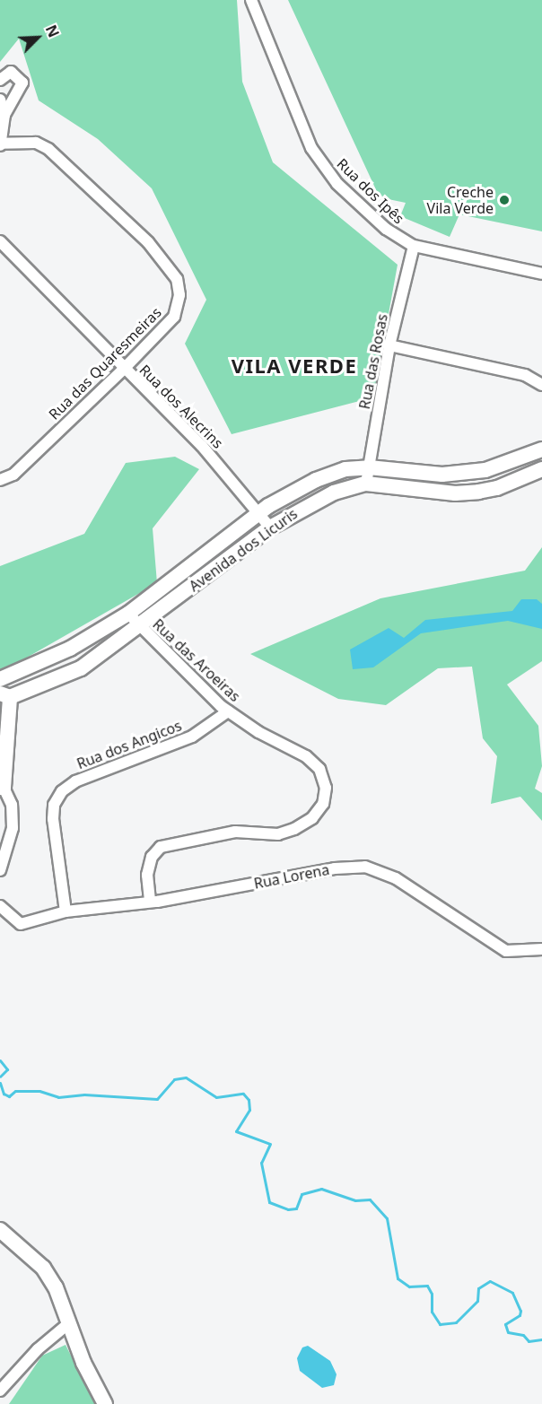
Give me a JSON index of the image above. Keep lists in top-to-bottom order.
{
  "streets": {
    "street": [
      "Rua dos Ipês",
      "Rua das Rosas",
      "Rua das Quaresmeiras",
      "Rua dos Alecrins",
      "Avenida dos Licuris",
      "Rua das Aroeiras",
      "Rua dos Angicos",
      "Rua Lorena"
    ]
  },
  "crossings": [
    ["Rua dos Ipês", "Rua das Rosas"],
    ["Rua das Rosas", "Avenida dos Licuris"],
    ["Rua das Quaresmeiras", "Rua dos Alecrins"],
    ["Rua dos Alecrins", "Avenida dos Licuris"],
    ["Avenida dos Licuris", "Rua das Aroeiras"],
    ["Rua das Aroeiras", "Rua dos Angicos"],
    ["Rua das Aroeiras", "Rua Lorena"],
    ["Rua dos Angicos", "Rua Lorena"]
  ],
  "districts": ["VILA VERDE"],
  "places": ["Creche Vila Verde"],
  "north": "top right"
}
